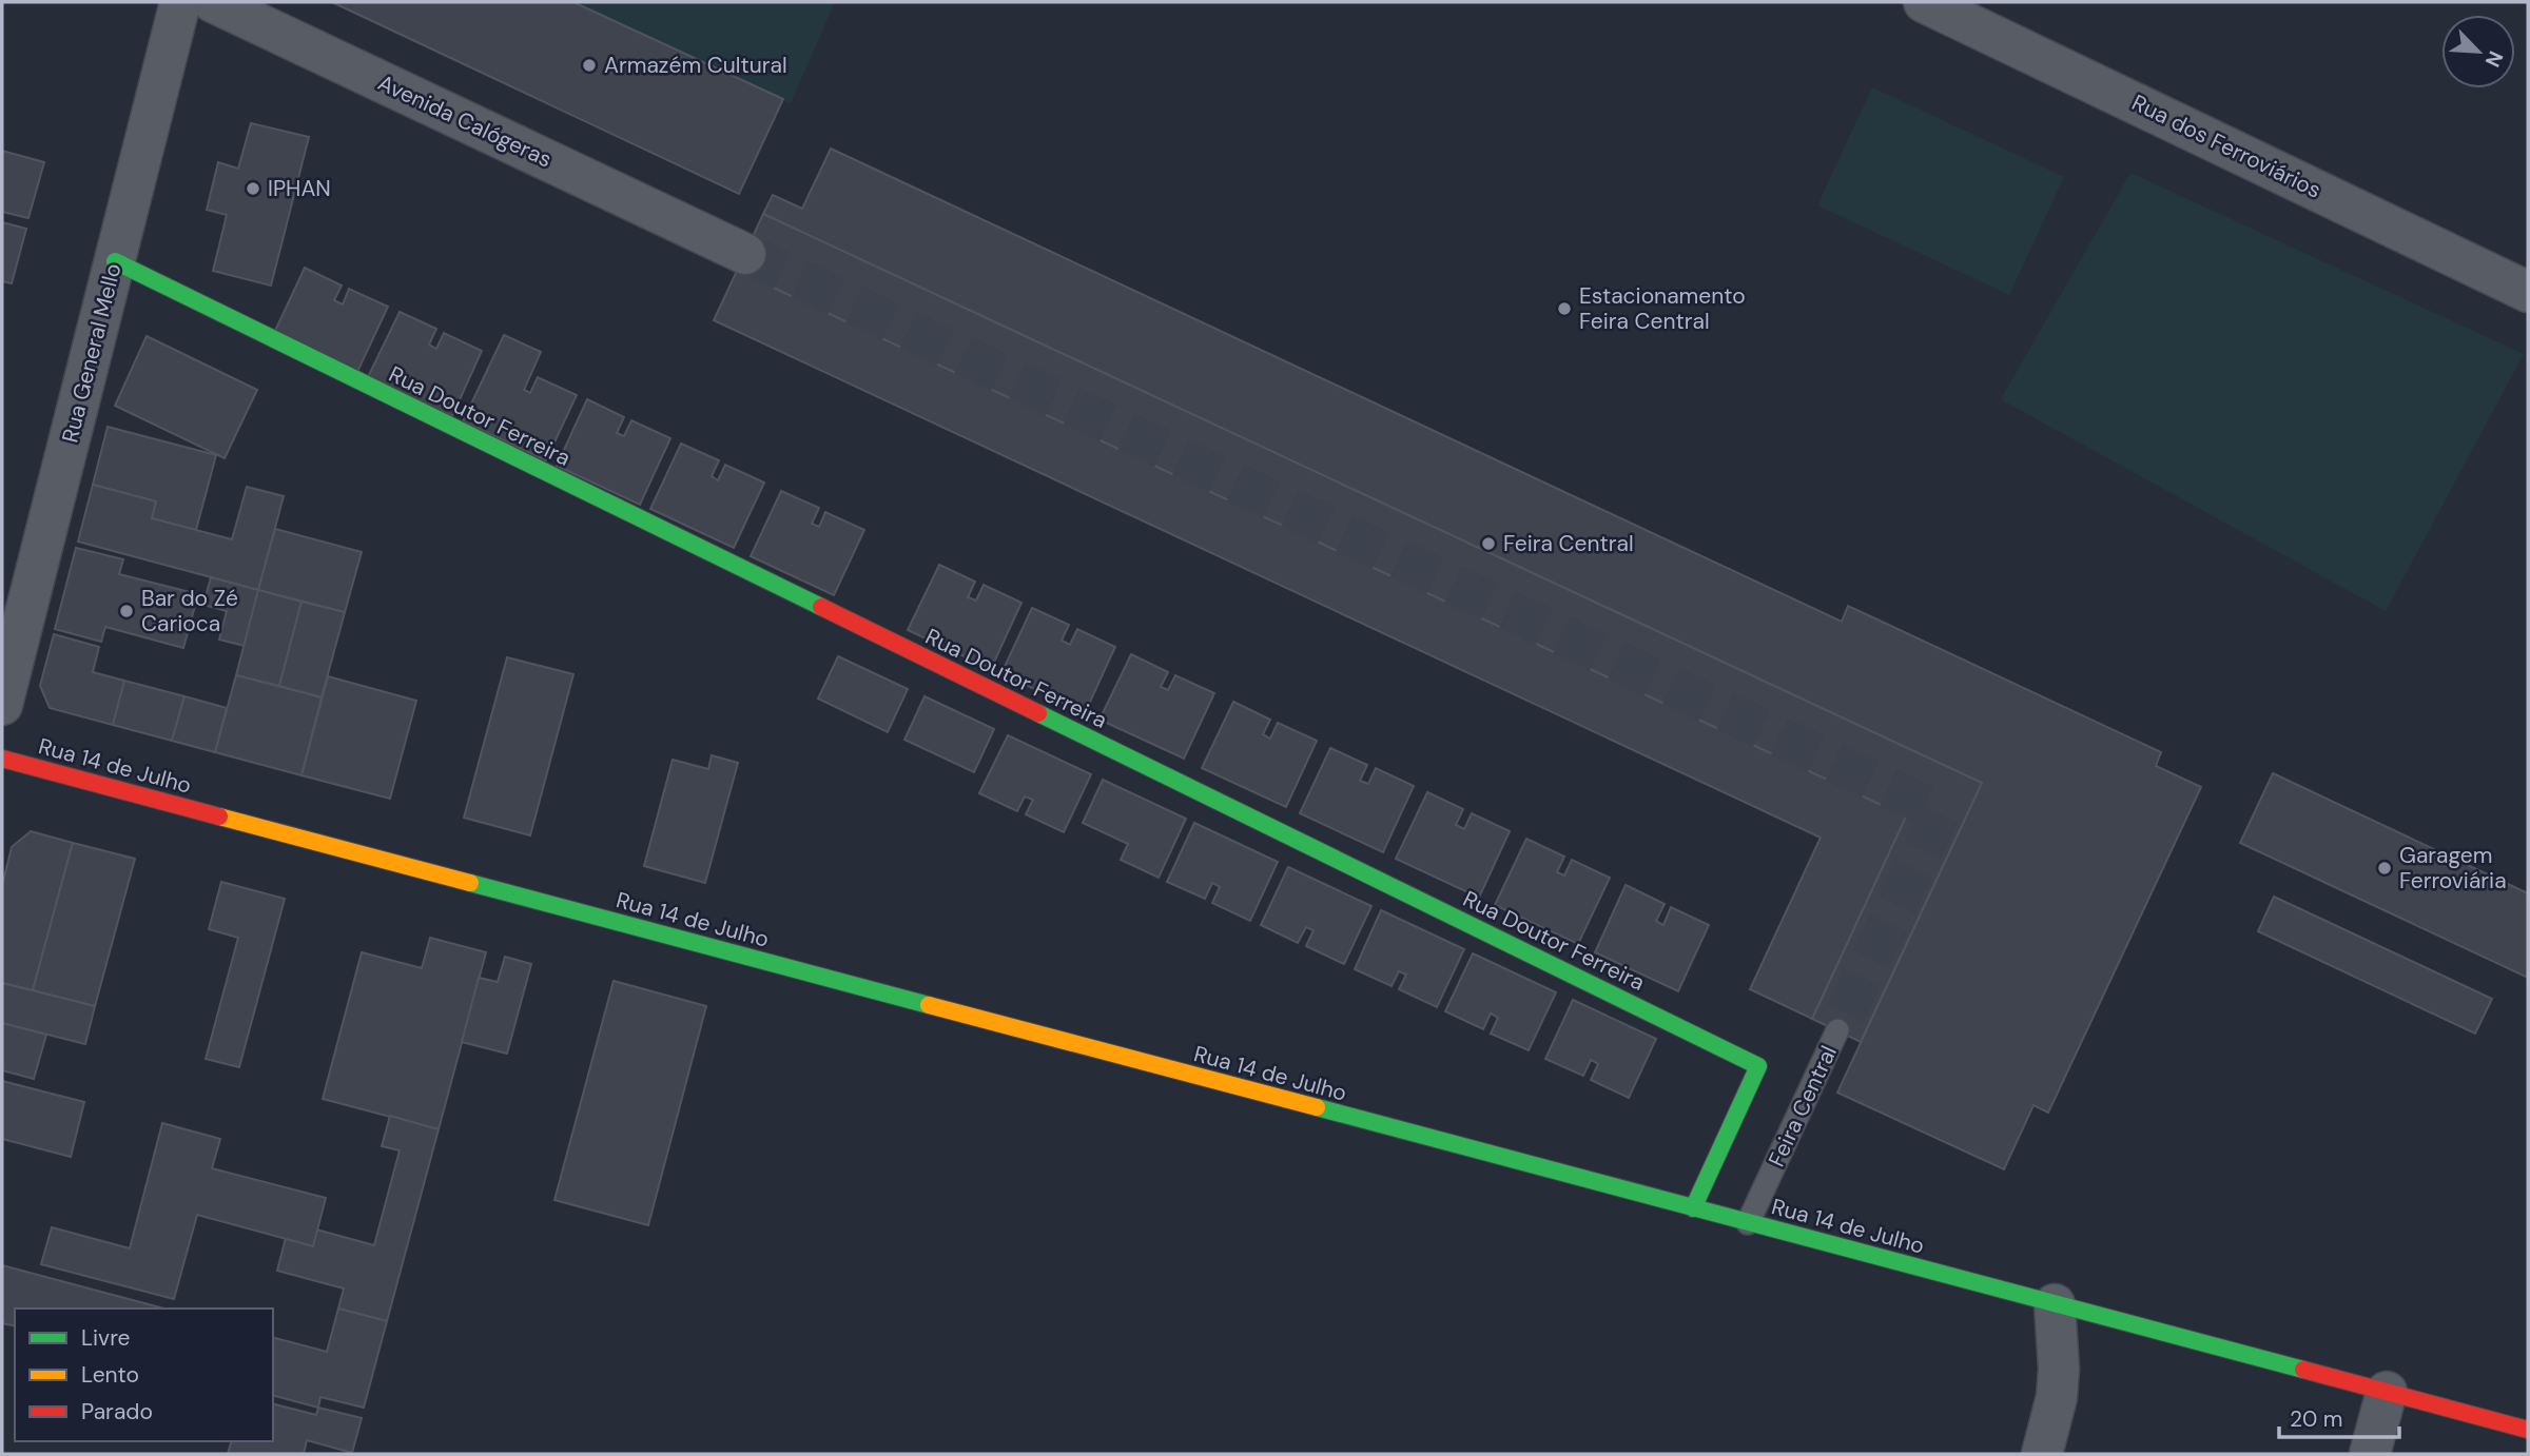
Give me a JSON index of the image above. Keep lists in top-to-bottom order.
{
  "streets": {
    "street": [
      "Avenida Calógeras",
      "Rua dos Ferroviários",
      "Rua General Mello",
      "Rua Doutor Ferreira",
      "Rua 14 de Julho"
    ],
    "lane": ["Feira Central"]
  },
  "crossings": [
    ["Rua General Mello", "Rua Doutor Ferreira"],
    ["Rua Doutor Ferreira", "Rua 14 de Julho"],
    ["Rua 14 de Julho", "Feira Central"]
  ],
  "places": [
    "Armazém Cultural",
    "IPHAN",
    "Estacionamento Feira Central",
    "Feira Central",
    "Bar do Zé Carioca",
    "Garagem Ferroviária"
  ],
  "legend": ["Livre", "Lento", "Parado"],
  "scale_bar": "20 m",
  "north": "bottom right"
}
